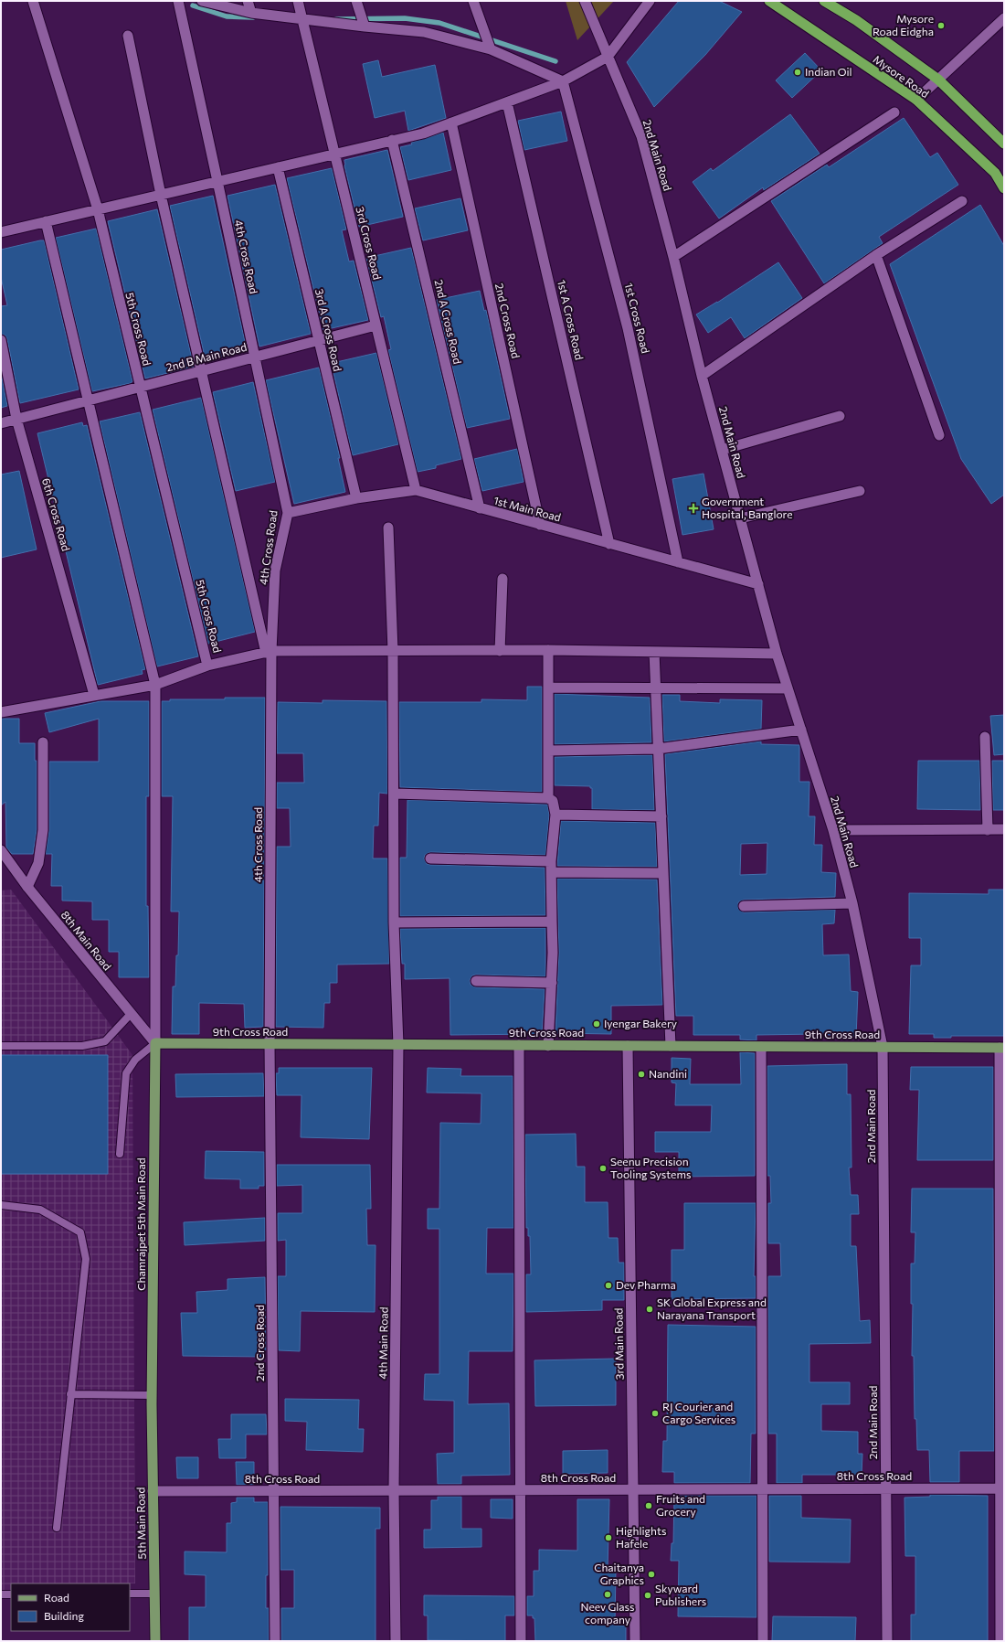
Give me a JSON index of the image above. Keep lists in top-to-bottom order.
{
  "streets": {
    "highway": ["Mysore Road"],
    "main road": ["9th Cross Road", "Chamrajpet 5th Main Road", "5th Main Road"],
    "street": [
      "2nd Main Road",
      "3rd Cross Road",
      "4th Cross Road",
      "1st Cross Road",
      "1st A Cross Road",
      "2nd Cross Road",
      "2nd A Cross Road",
      "5th Cross Road",
      "3rd A Cross Road",
      "2nd B Main Road",
      "1st Main Road",
      "6th Cross Road",
      "8th Main Road",
      "4th Main Road",
      "3rd Main Road",
      "8th Cross Road"
    ]
  },
  "crossings": [
    ["2nd Main Road", "1st Main Road"],
    ["2nd Main Road", "9th Cross Road"],
    ["2nd Main Road", "8th Cross Road"],
    ["3rd Cross Road", "2nd B Main Road"],
    ["3rd Cross Road", "1st Main Road"],
    ["4th Cross Road", "2nd Cross Road"],
    ["4th Cross Road", "2nd B Main Road"],
    ["4th Cross Road", "1st Main Road"],
    ["4th Cross Road", "9th Cross Road"],
    ["1st Cross Road", "1st Main Road"],
    ["1st A Cross Road", "1st Main Road"],
    ["2nd Cross Road", "1st Main Road"],
    ["2nd Cross Road", "9th Cross Road"],
    ["2nd Cross Road", "8th Cross Road"],
    ["2nd A Cross Road", "1st Main Road"],
    ["5th Cross Road", "2nd B Main Road"],
    ["3rd A Cross Road", "2nd B Main Road"],
    ["3rd A Cross Road", "1st Main Road"],
    ["2nd B Main Road", "6th Cross Road"],
    ["8th Main Road", "9th Cross Road"],
    ["8th Main Road", "Chamrajpet 5th Main Road"],
    ["9th Cross Road", "Chamrajpet 5th Main Road"],
    ["9th Cross Road", "4th Main Road"],
    ["9th Cross Road", "3rd Main Road"],
    ["Chamrajpet 5th Main Road", "5th Main Road"],
    ["4th Main Road", "8th Cross Road"],
    ["3rd Main Road", "8th Cross Road"],
    ["8th Cross Road", "5th Main Road"]
  ],
  "places": {
    "other": [
      "Mysore Road Eidgha",
      "Indian Oil",
      "Iyengar Bakery",
      "Nandini",
      "Seenu Precision Tooling Systems",
      "Dev Pharma",
      "SK Global Express and Narayana Transport",
      "RJ Courier and Cargo Services",
      "Fruits and Grocery",
      "Highlights Hafele",
      "Chaitanya Graphics",
      "Neev Glass company",
      "Skyward Publishers"
    ],
    "health": ["Government Hospital, Banglore"]
  },
  "legend": ["Road", "Building"]
}
